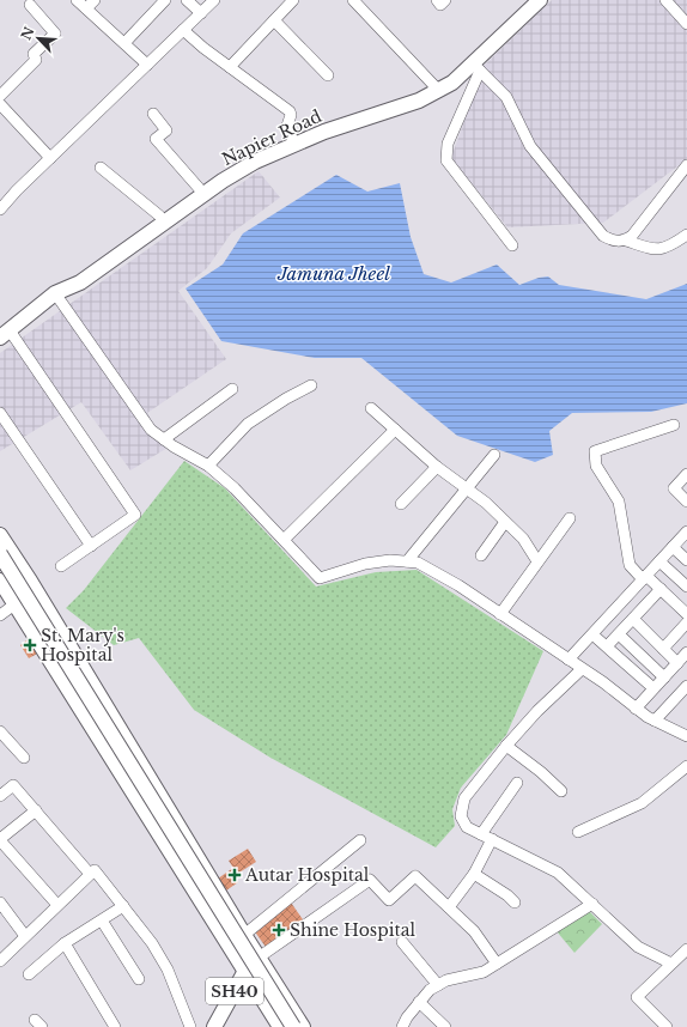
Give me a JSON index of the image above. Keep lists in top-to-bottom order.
{
  "streets": {
    "main road": ["Napier Road", "SH40"]
  },
  "water": ["Jamuna Jheel"],
  "places": {
    "health": ["St. Mary's Hospital", "Autar Hospital", "Shine Hospital"]
  },
  "north": "top left"
}
